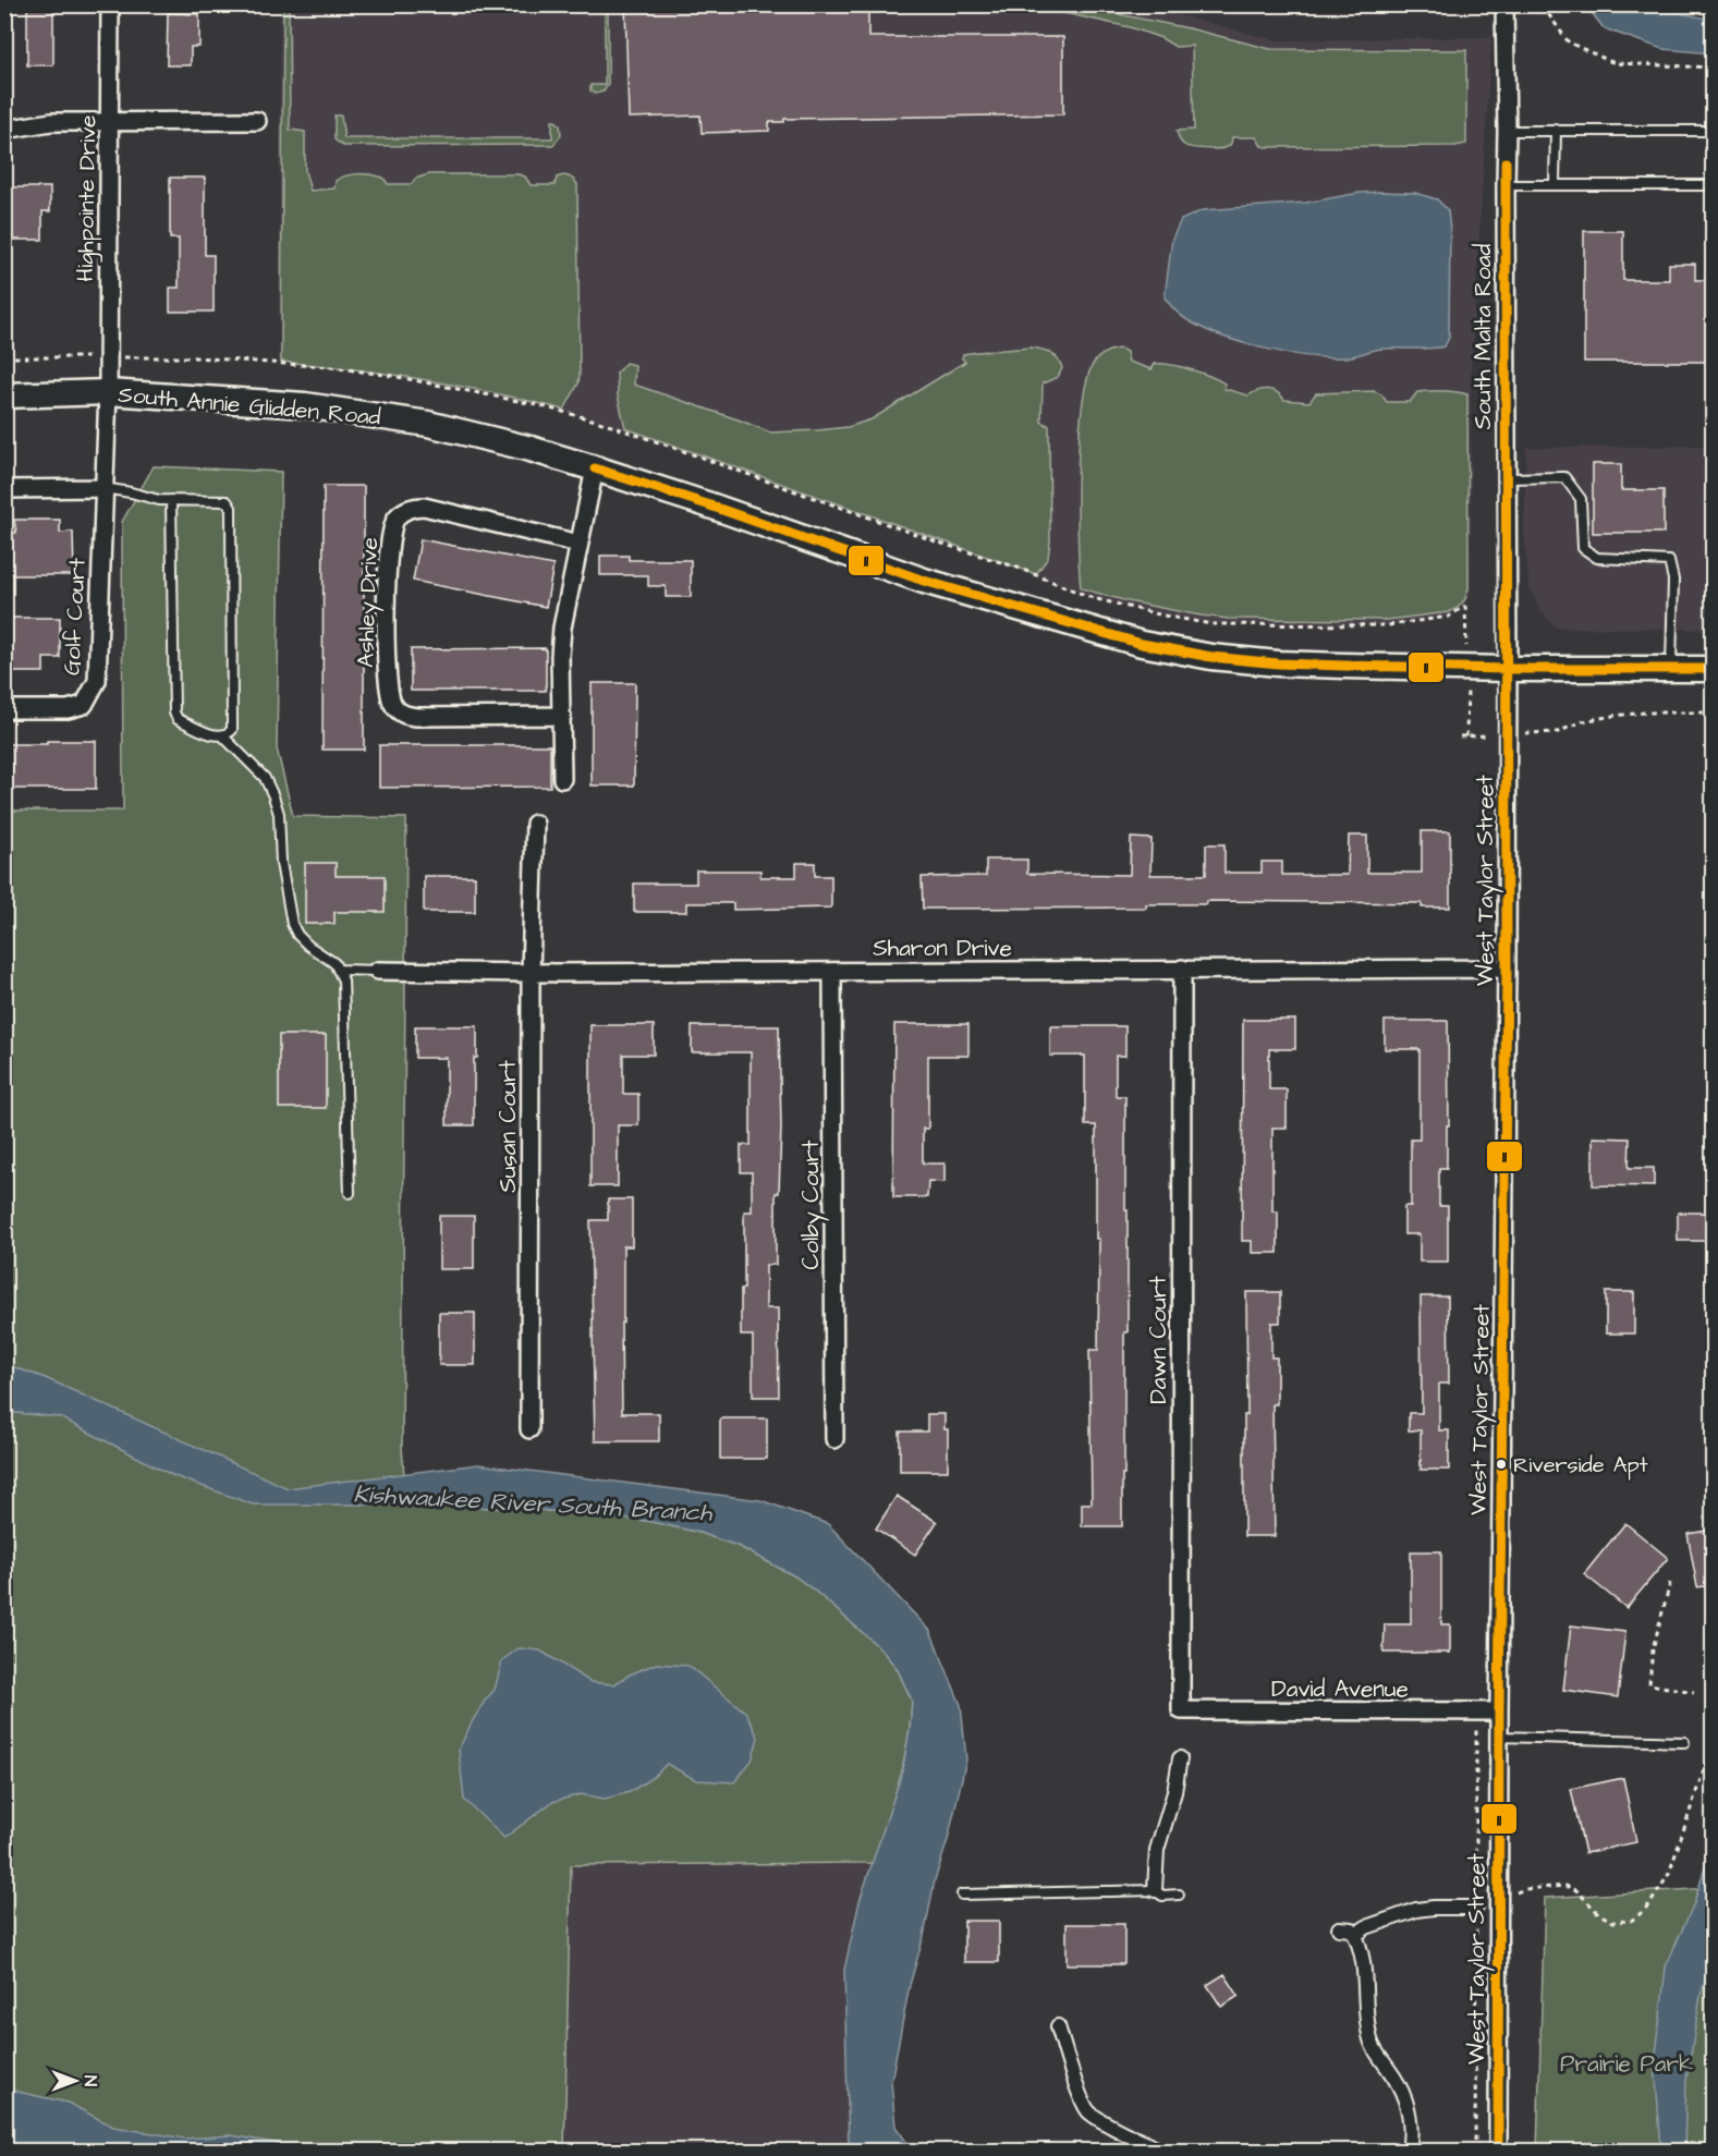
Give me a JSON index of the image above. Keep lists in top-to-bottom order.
{
  "streets": {
    "main road": ["South Annie Glidden Road"],
    "street": [
      "Highpointe Drive",
      "South Malta Road",
      "Ashley Drive",
      "Golf Court",
      "West Taylor Street",
      "Sharon Drive",
      "Susan Court",
      "Colby Court",
      "Dawn Court",
      "David Avenue"
    ]
  },
  "crossings": [
    ["Highpointe Drive", "South Annie Glidden Road"],
    ["Highpointe Drive", "Golf Court"],
    ["South Malta Road", "South Annie Glidden Road"],
    ["South Malta Road", "West Taylor Street"],
    ["South Annie Glidden Road", "Golf Court"],
    ["South Annie Glidden Road", "West Taylor Street"],
    ["West Taylor Street", "Sharon Drive"],
    ["West Taylor Street", "David Avenue"],
    ["Sharon Drive", "Susan Court"],
    ["Sharon Drive", "Colby Court"],
    ["Sharon Drive", "Dawn Court"],
    ["Dawn Court", "David Avenue"]
  ],
  "water": ["Kishwaukee River South Branch"],
  "parks": ["Prairie Park"],
  "places": ["Riverside Apt"],
  "lines": ["transit line 11"],
  "north": "right"
}
